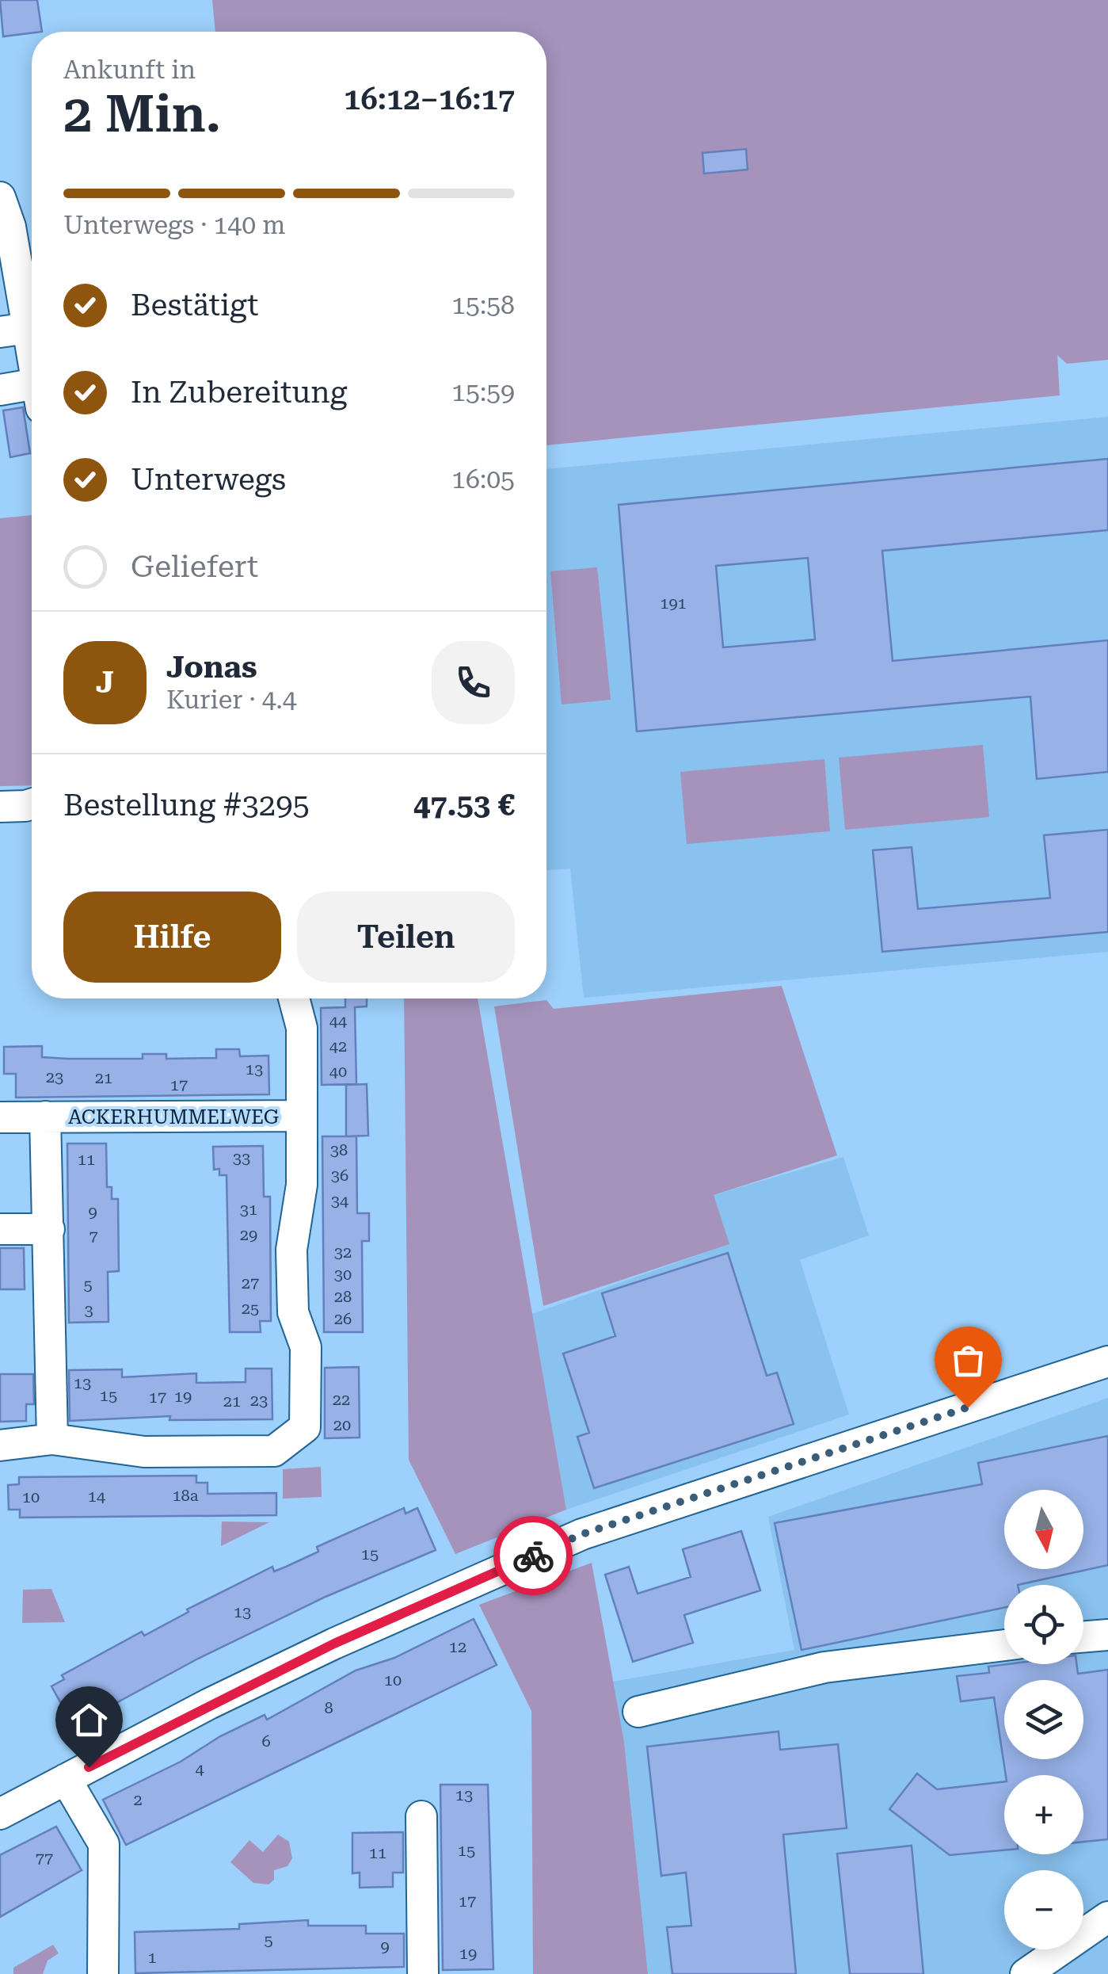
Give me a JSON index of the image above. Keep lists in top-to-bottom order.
{
  "streets": {
    "street": ["ACKERHUMMELWEG"]
  },
  "house_numbers": [
    "191",
    "44",
    "42",
    "13",
    "40",
    "23",
    "21",
    "17",
    "38",
    "33",
    "11",
    "36",
    "34",
    "31",
    "9",
    "29",
    "7",
    "32",
    "30",
    "27",
    "5",
    "28",
    "25",
    "3",
    "26",
    "13",
    "15",
    "19",
    "17",
    "22",
    "23",
    "21",
    "20",
    "18a",
    "14",
    "10",
    "15",
    "13",
    "12",
    "10",
    "8",
    "6",
    "4",
    "13",
    "2",
    "15",
    "11",
    "77",
    "17",
    "5",
    "9",
    "19",
    "1"
  ],
  "north": "bottom",
  "page": {
    "heading": ["2 Min.", "Ankunft in", "16:12–16:17"],
    "panel": [
      "Jonas",
      "Kurier · 4.4",
      "Bestellung #3295",
      "47.53 €"
    ],
    "bar": "Unterwegs · 140 m",
    "list": [
      ["Bestätigt", "15:58"],
      ["In Zubereitung", "15:59"],
      ["Unterwegs", "16:05"],
      "Geliefert"
    ],
    "round": "J",
    "buttons": ["Hilfe", "Teilen"],
    "map_buttons": ["+", "−"]
  }
}
